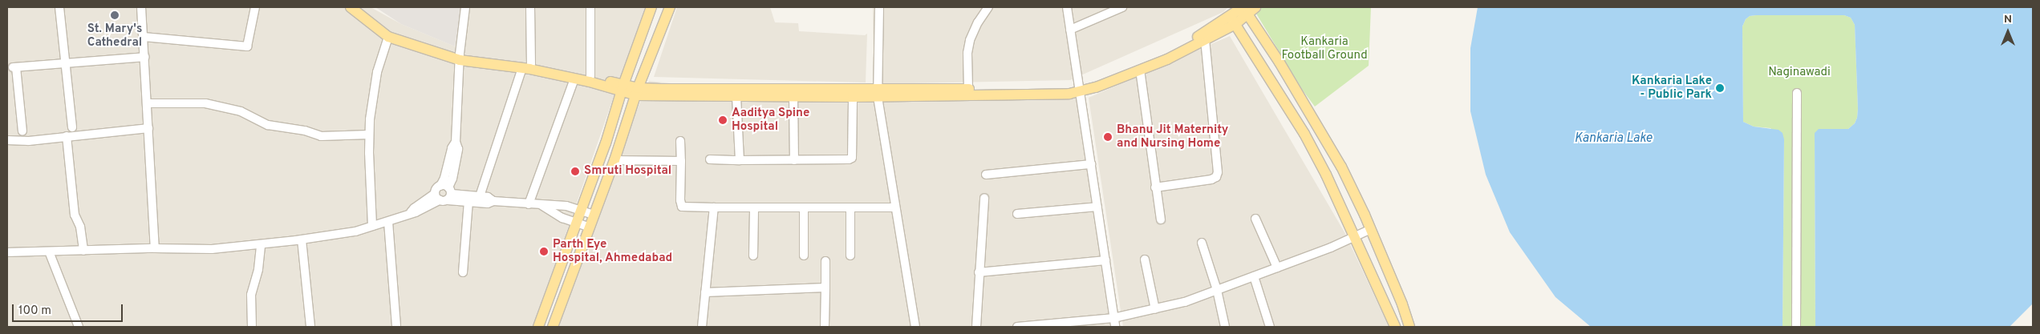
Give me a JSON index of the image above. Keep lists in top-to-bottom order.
{
  "water": ["Kankaria Lake"],
  "parks": ["Kankaria Football Ground", "Naginawadi"],
  "places": [
    "St. Mary's Cathedral",
    "Kankaria Lake - Public Park",
    "Aaditya Spine Hospital",
    "Bhanu Jit Maternity and Nursing Home",
    "Smruti Hospital",
    "Parth Eye Hospital, Ahmedabad"
  ],
  "scale_bar": "100 m",
  "north": "top"
}
